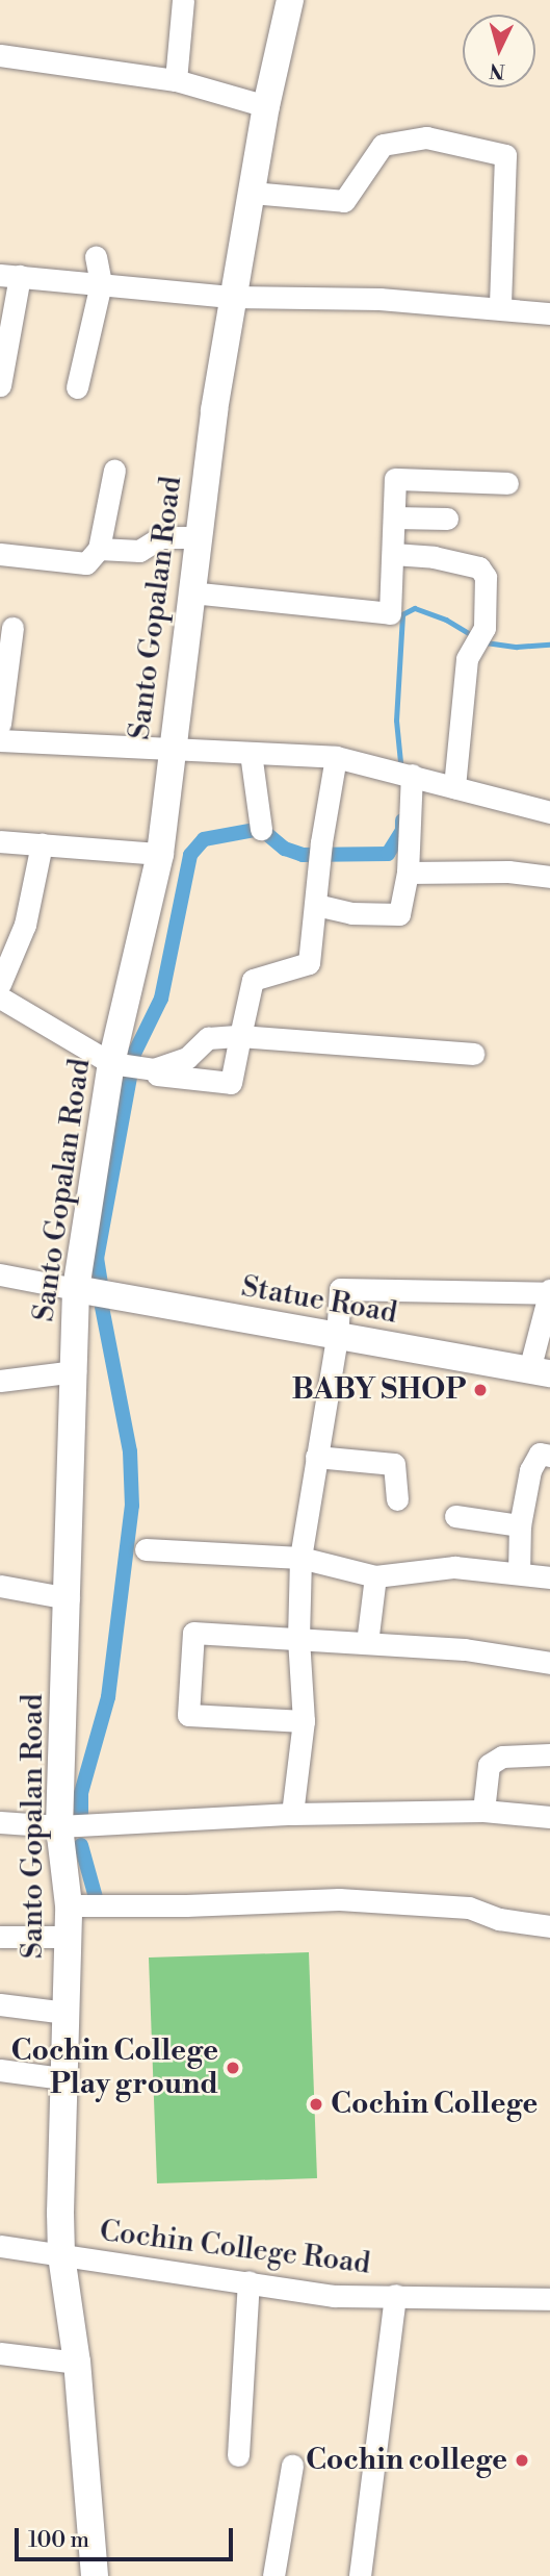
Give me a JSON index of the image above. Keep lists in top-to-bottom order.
{
  "streets": {
    "main road": ["Santo Gopalan Road", "Statue Road"],
    "street": ["Cochin College Road"]
  },
  "crossings": [
    ["Santo Gopalan Road", "Statue Road"],
    ["Santo Gopalan Road", "Cochin College Road"]
  ],
  "places": [
    "BABY SHOP",
    "Cochin College Play ground",
    "Cochin College",
    "Cochin college"
  ],
  "scale_bar": "100 m",
  "north": "bottom"
}
